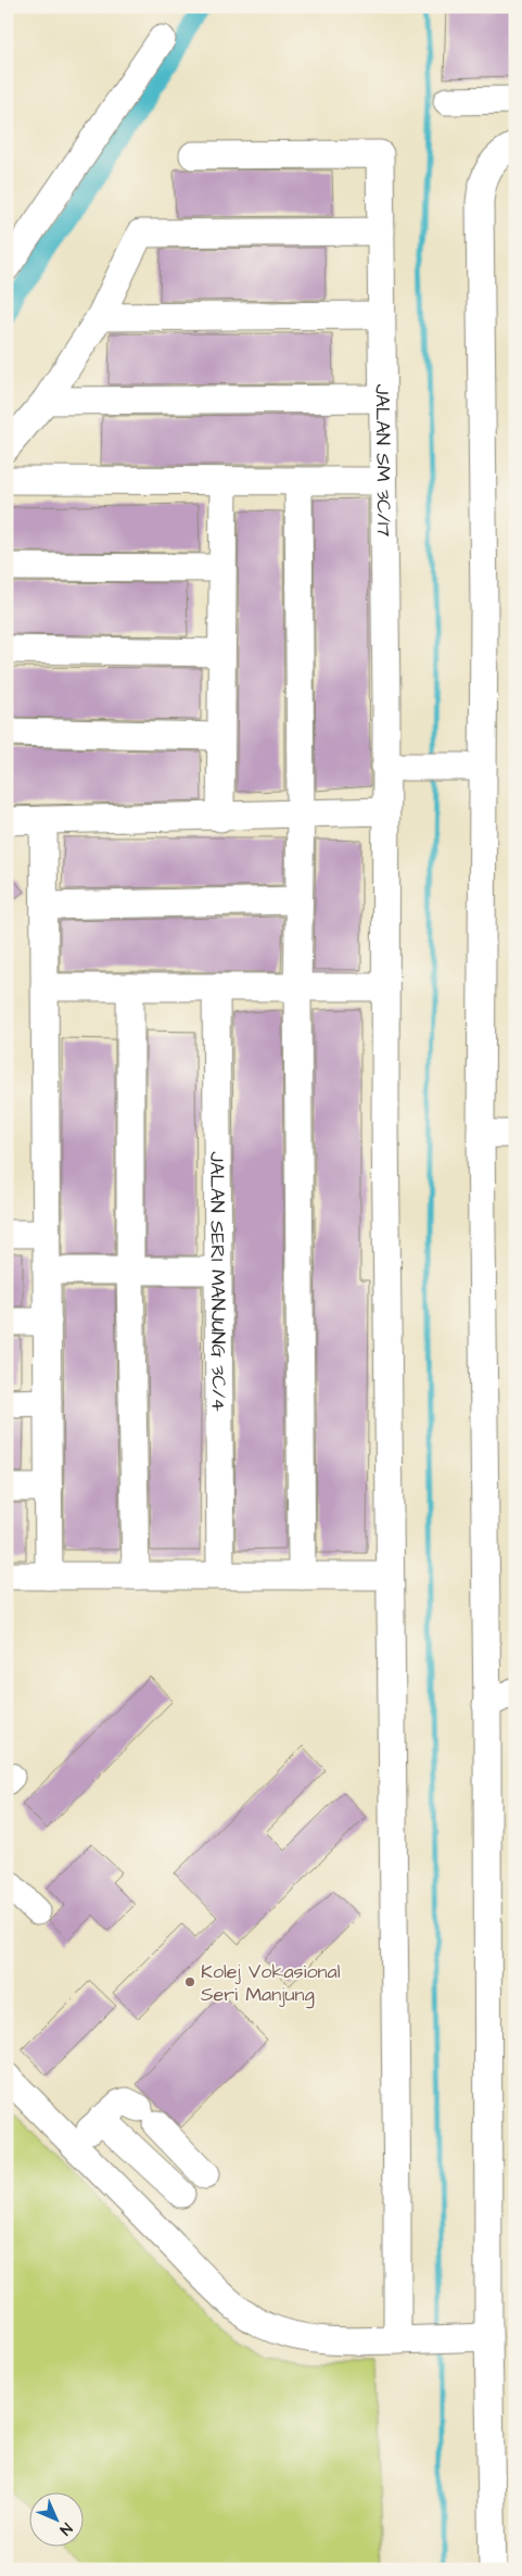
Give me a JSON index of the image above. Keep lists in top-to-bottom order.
{
  "streets": {
    "street": ["JALAN SM 3C/17", "JALAN SERI MANJUNG 3C/4"]
  },
  "places": ["Kolej Vokasional Seri Manjung"],
  "north": "bottom right"
}
